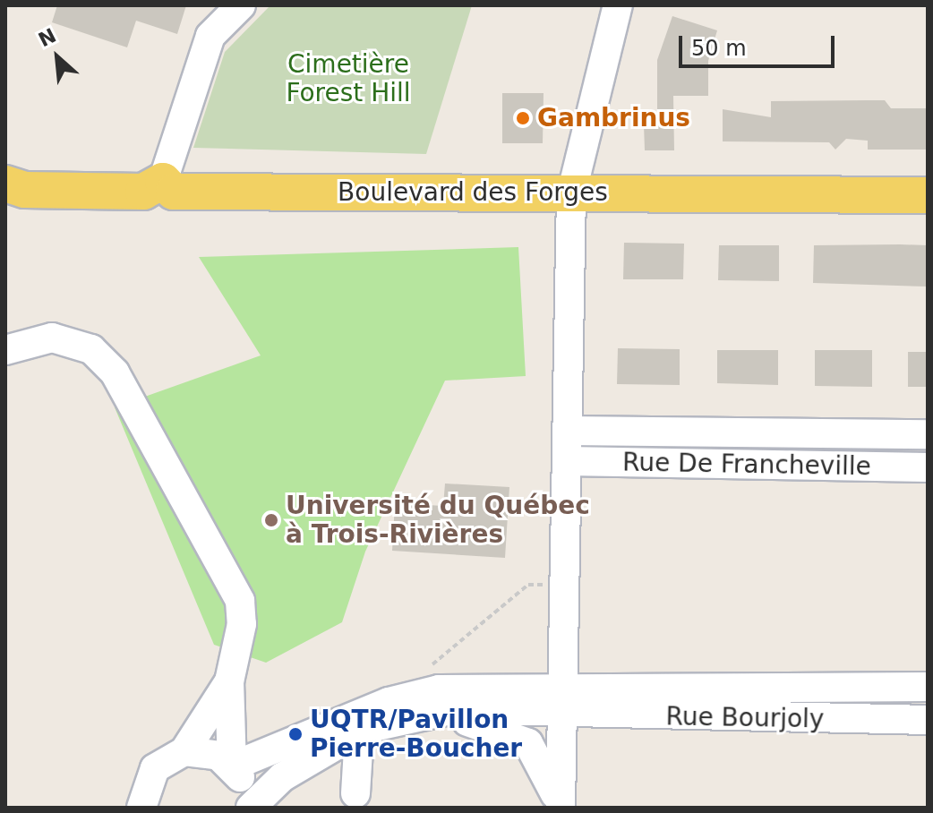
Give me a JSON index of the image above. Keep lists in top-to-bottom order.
{
  "streets": {
    "main road": ["Boulevard des Forges"],
    "street": ["Rue De Francheville", "Rue Bourjoly"]
  },
  "parks": ["Cimetière Forest Hill"],
  "places": ["Gambrinus", "Université du Québec à Trois-Rivières", "UQTR/Pavillon Pierre-Boucher"],
  "scale_bar": "50 m",
  "north": "top left"
}
